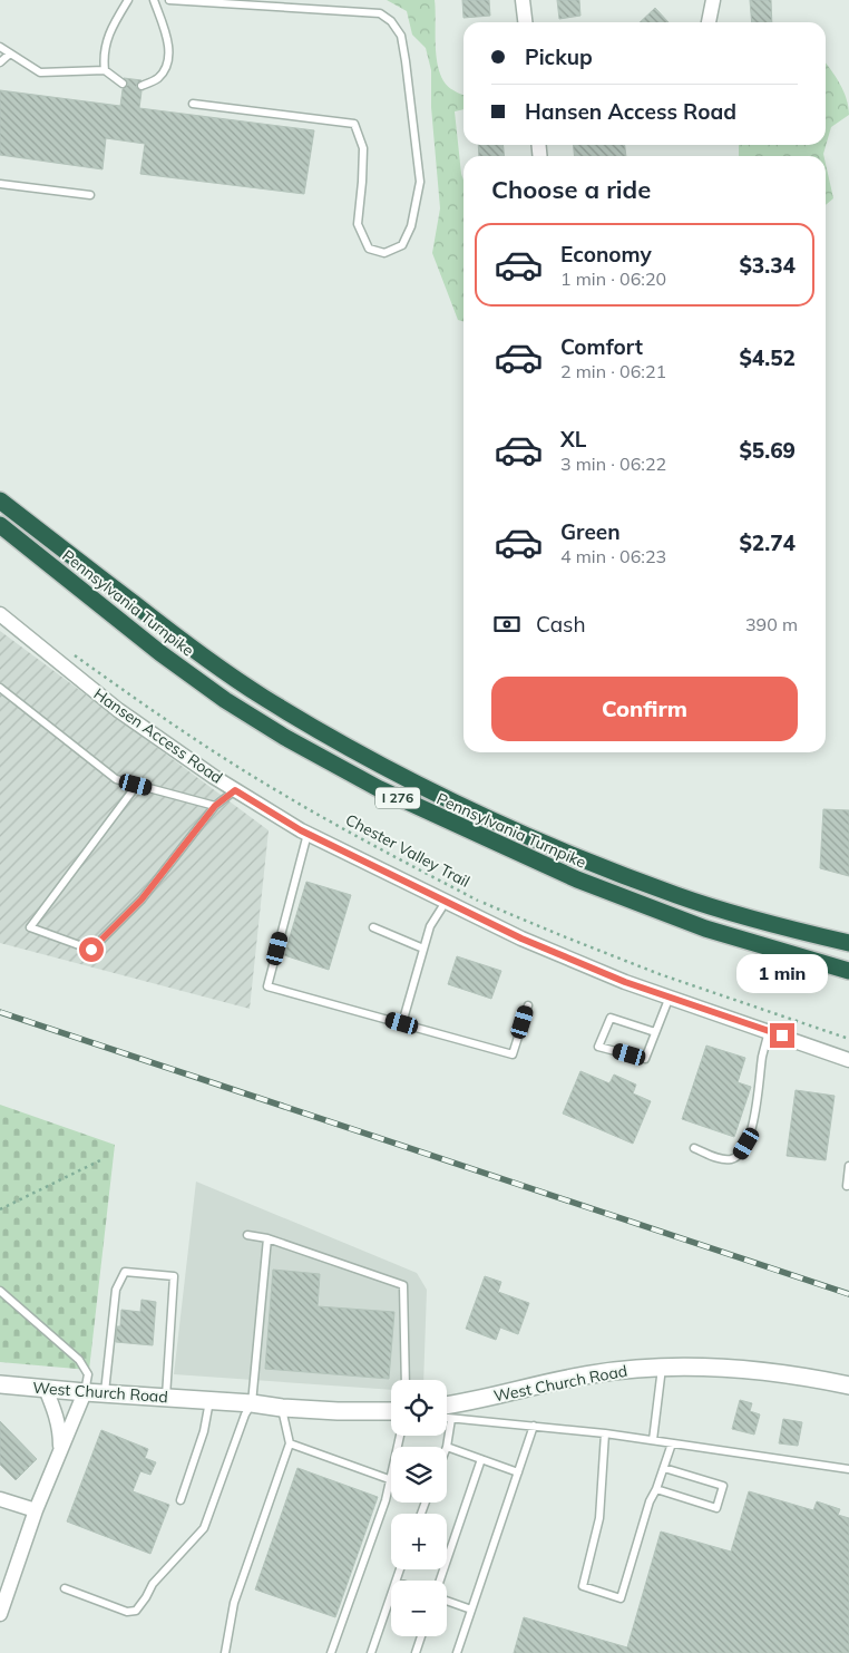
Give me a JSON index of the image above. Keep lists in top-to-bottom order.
{
  "streets": {
    "highway": ["Pennsylvania Turnpike", "I 276"],
    "street": ["Hansen Access Road", "West Church Road"],
    "path": ["Chester Valley Trail"]
  },
  "page": {
    "banner": ["Pickup", "Hansen Access Road"],
    "heading": "Choose a ride",
    "list": [
      {
        "name": "Economy",
        "note": "1 min · 06:20",
        "value": "$3.34"
      },
      {
        "name": "Comfort",
        "note": "2 min · 06:21",
        "value": "$4.52"
      },
      {
        "name": "XL",
        "note": "3 min · 06:22",
        "value": "$5.69"
      },
      {
        "name": "Green",
        "note": "4 min · 06:23",
        "value": "$2.74"
      }
    ],
    "pay": ["Cash", "390 m"],
    "buttons": "Confirm",
    "bubble": "1 min",
    "map_buttons": ["+", "−"]
  }
}
